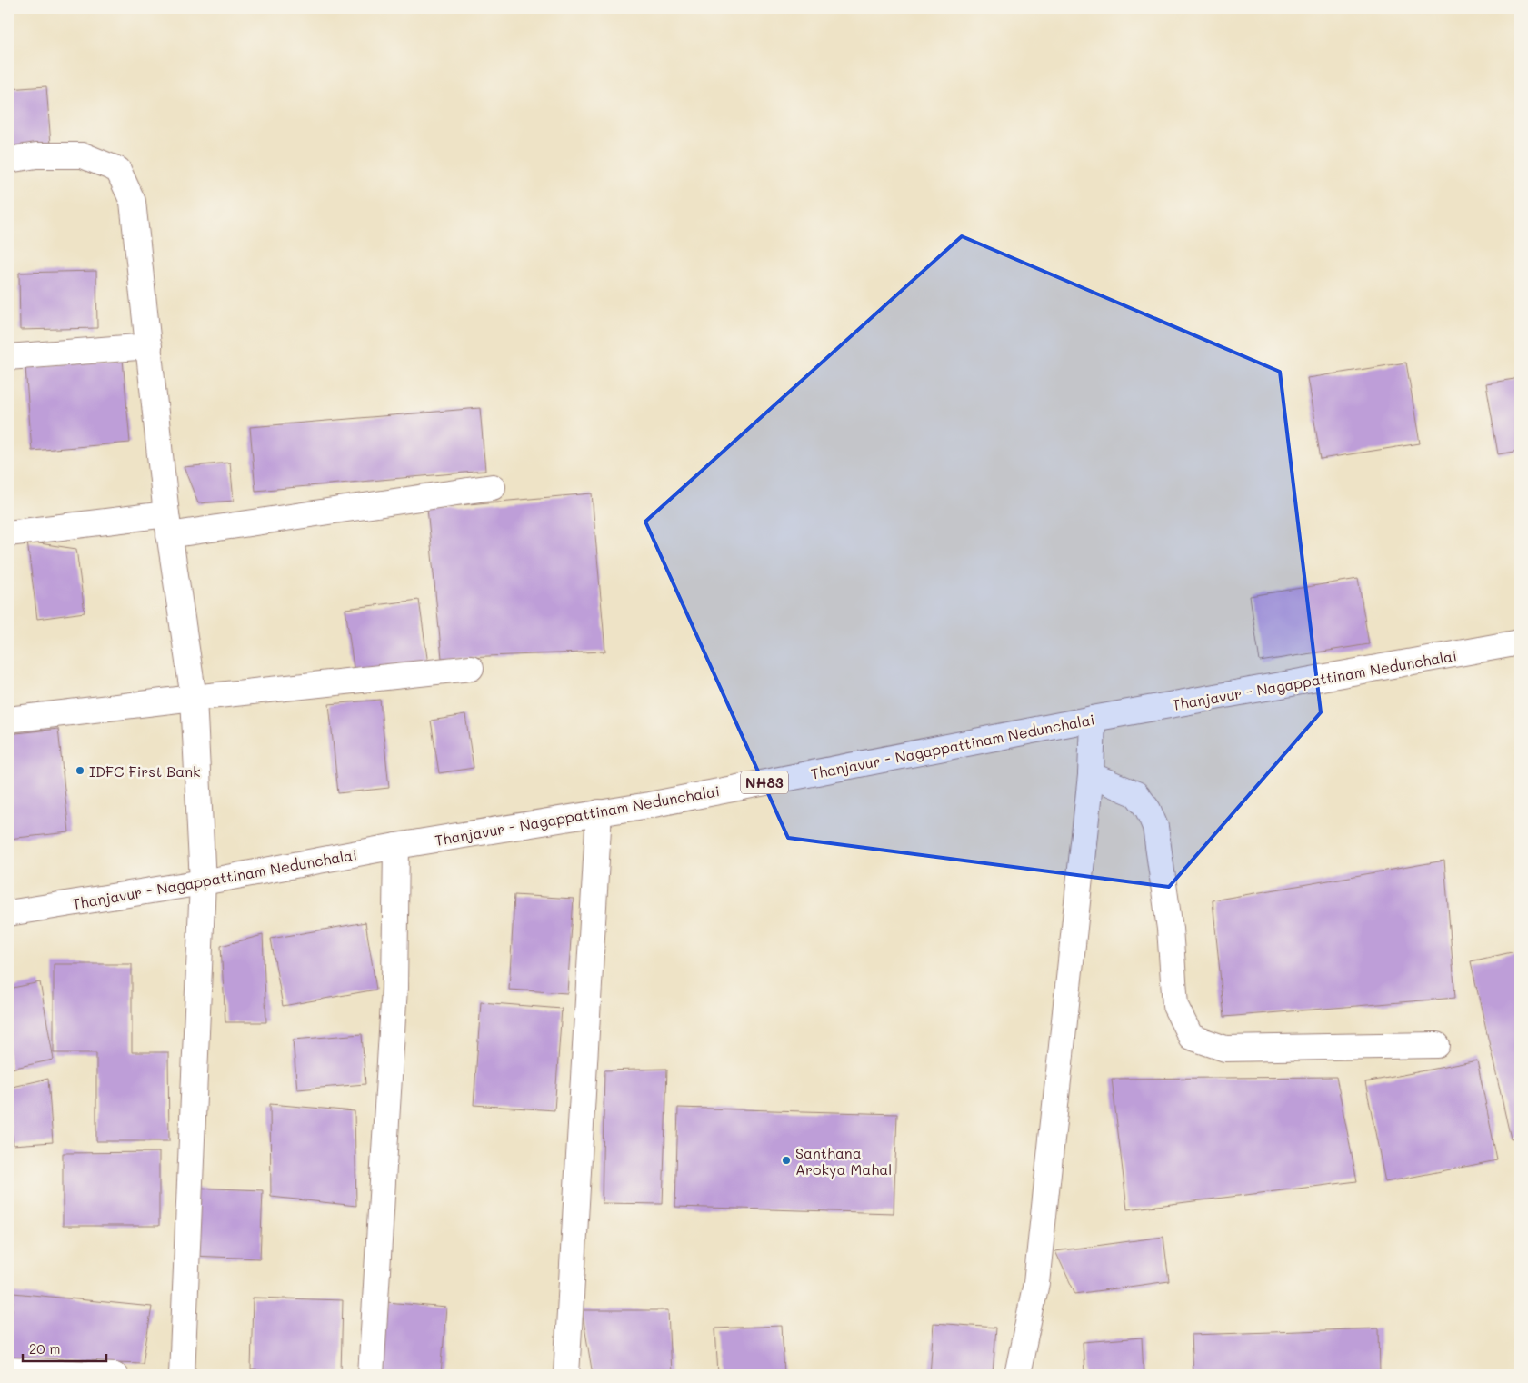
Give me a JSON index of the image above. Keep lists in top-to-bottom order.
{
  "streets": {
    "main road": ["Thanjavur - Nagappattinam Nedunchalai", "NH83"]
  },
  "places": ["IDFC First Bank", "Santhana Arokya Mahal"],
  "scale_bar": "20 m"
}
